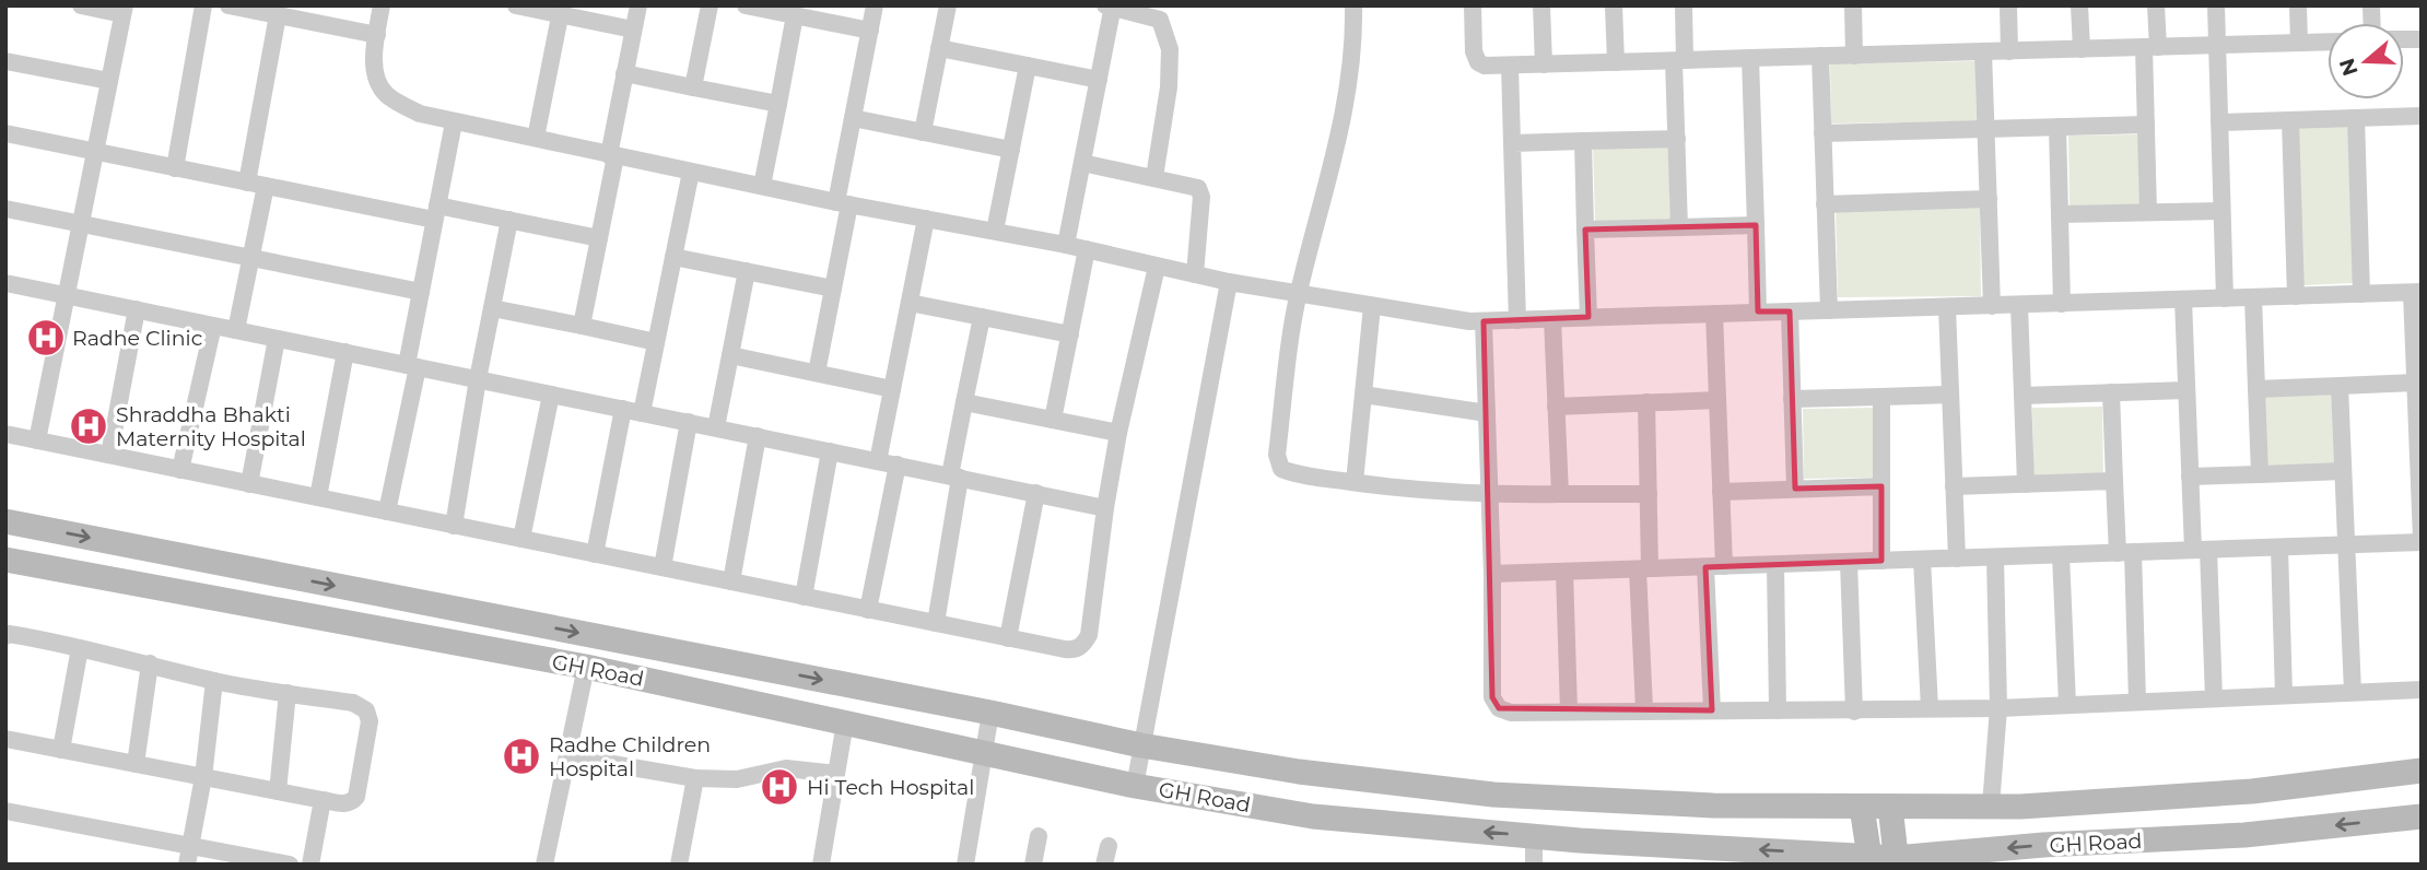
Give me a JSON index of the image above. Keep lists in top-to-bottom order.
{
  "streets": {
    "main road": ["GH Road"]
  },
  "places": {
    "hospital": [
      "Radhe Clinic",
      "Shraddha Bhakti Maternity Hospital",
      "Radhe Children Hospital",
      "Hi Tech Hospital"
    ]
  },
  "north": "left"
}
